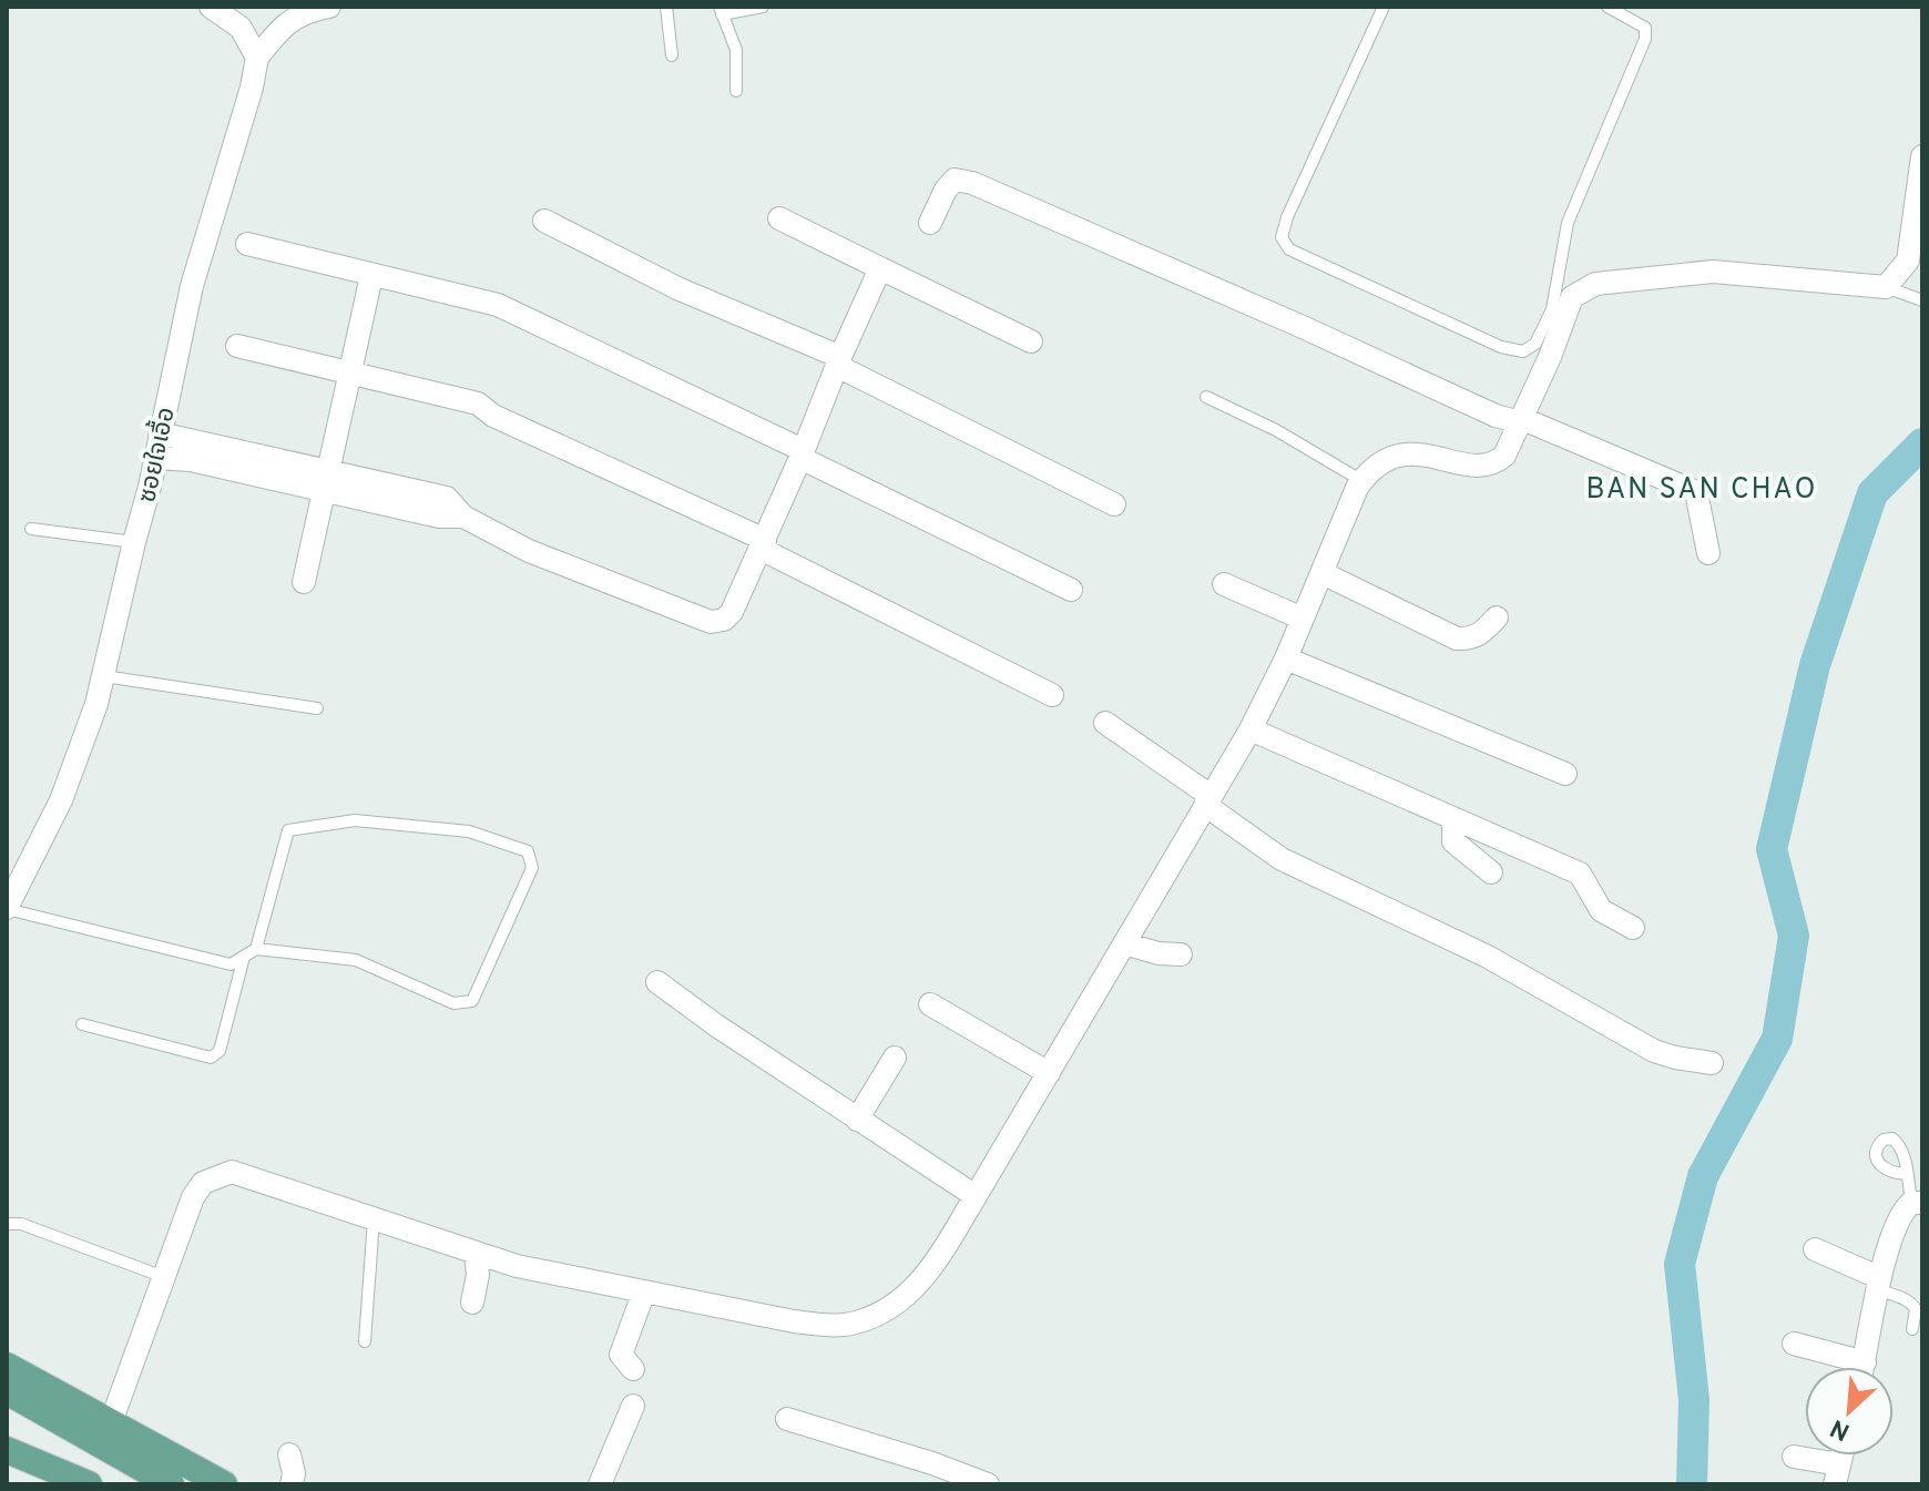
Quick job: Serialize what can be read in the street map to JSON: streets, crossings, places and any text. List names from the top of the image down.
{
  "streets": {
    "street": ["ซอยใจเอื้อ"]
  },
  "districts": ["BAN SAN CHAO"],
  "north": "bottom left"
}
